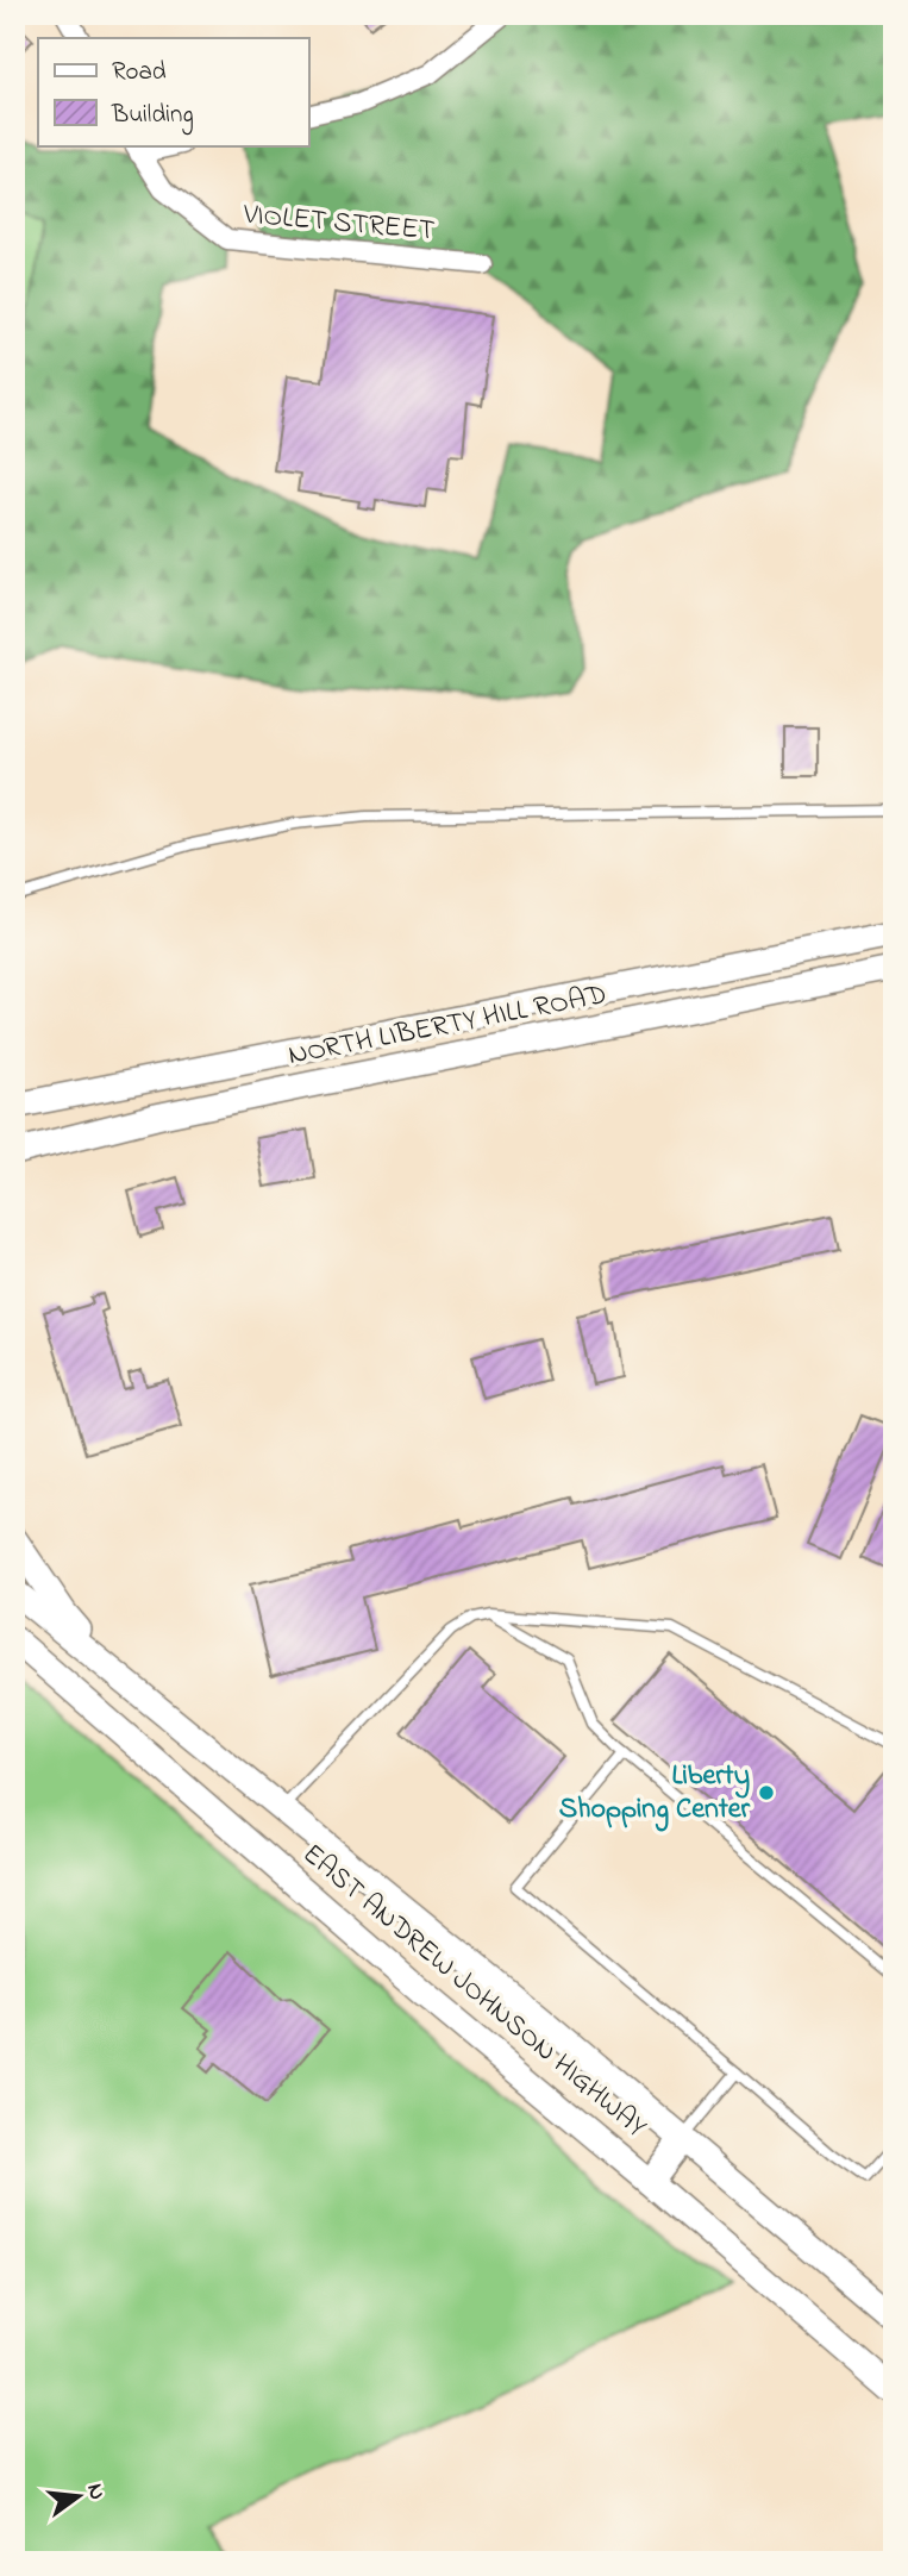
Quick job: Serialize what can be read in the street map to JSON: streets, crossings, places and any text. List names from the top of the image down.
{
  "streets": {
    "main road": ["NORTH LIBERTY HILL ROAD", "EAST ANDREW JOHNSON HIGHWAY"],
    "street": ["VIOLET STREET"]
  },
  "places": ["Liberty Shopping Center"],
  "legend": ["Road", "Building"],
  "north": "right"
}
